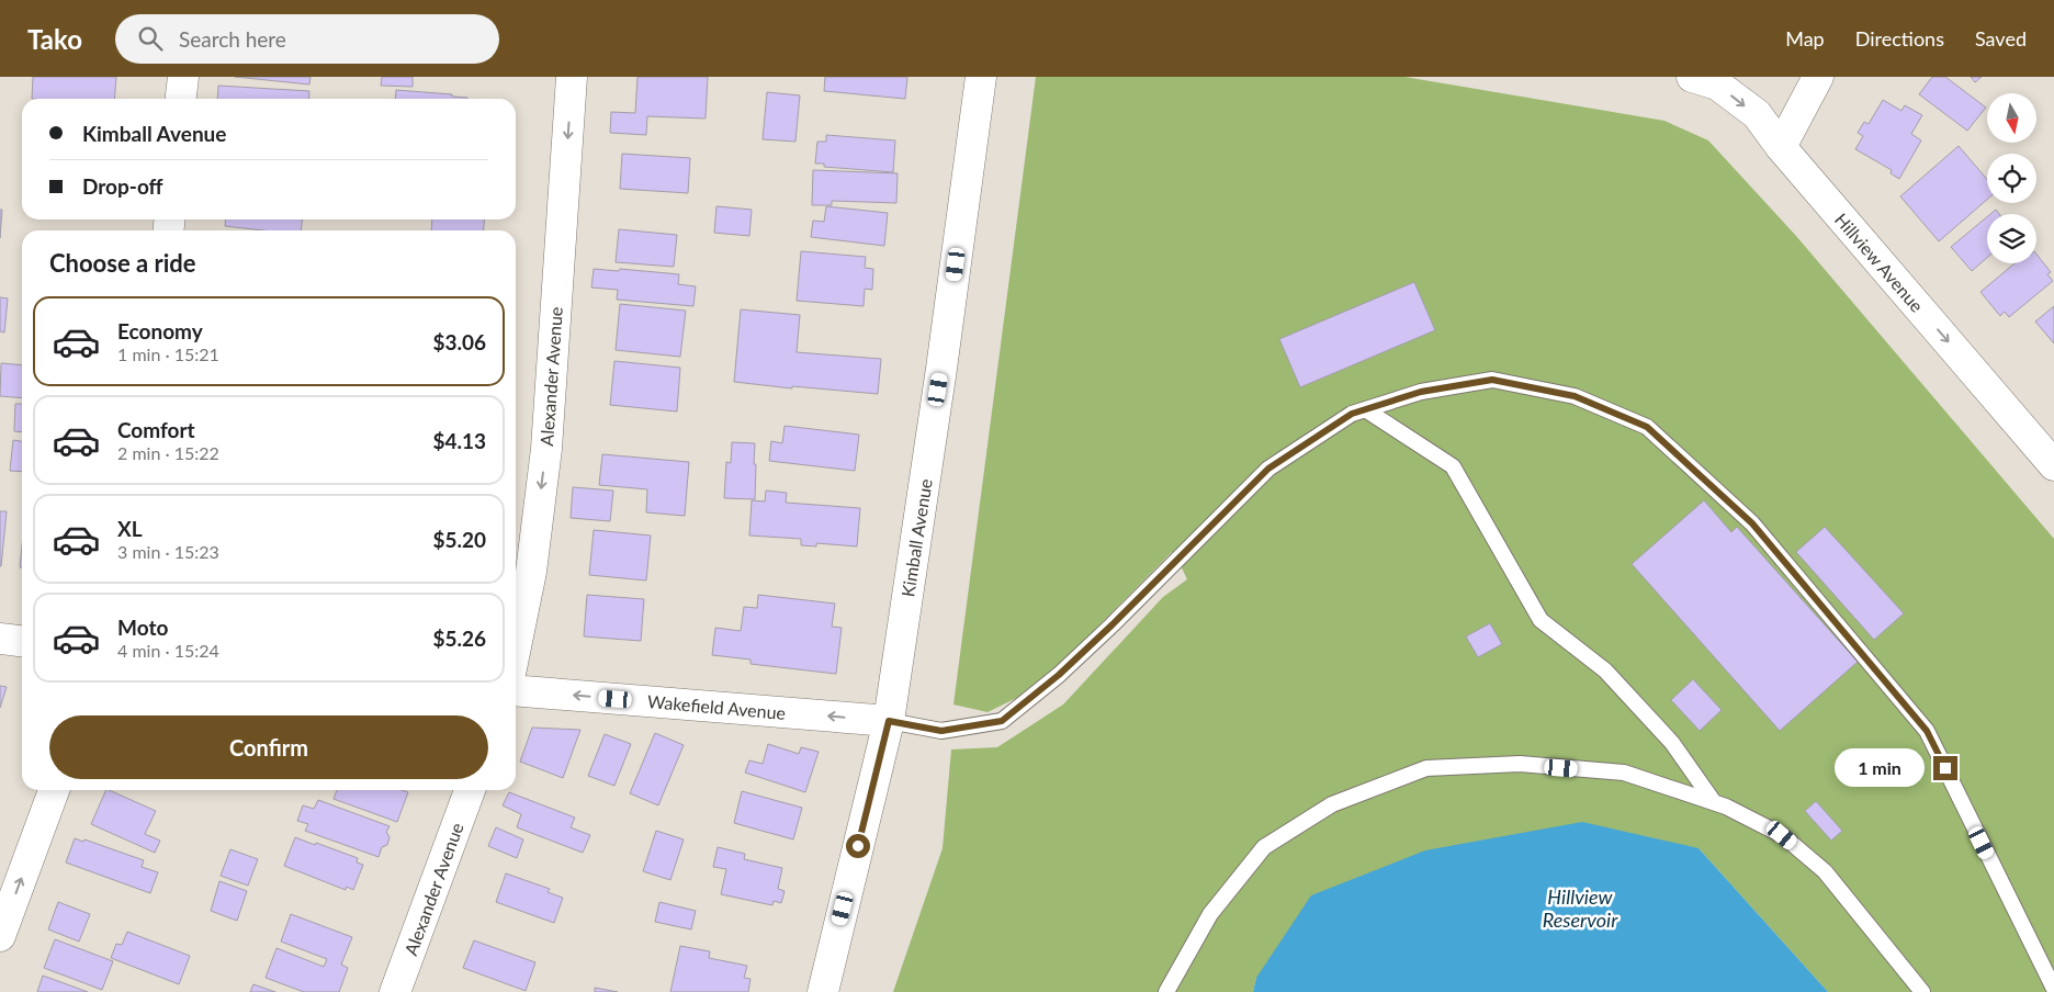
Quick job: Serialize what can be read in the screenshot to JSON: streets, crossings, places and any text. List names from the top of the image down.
{
  "streets": {
    "street": [
      "Hillview Avenue",
      "Alexander Avenue",
      "Kimball Avenue",
      "Wakefield Avenue"
    ]
  },
  "crossings": [
    ["Kimball Avenue", "Wakefield Avenue"]
  ],
  "one_way": ["Hillview Avenue", "Alexander Avenue", "Wakefield Avenue"],
  "water": ["Hillview Reservoir"],
  "north": "bottom",
  "page": {
    "header": "Tako",
    "search": "Search here",
    "nav": ["Map", "Directions", "Saved"],
    "banner": ["Kimball Avenue", "Drop-off"],
    "heading": "Choose a ride",
    "list": [
      {
        "name": "Economy",
        "note": "1 min · 15:21",
        "value": "$3.06"
      },
      {
        "name": "Comfort",
        "note": "2 min · 15:22",
        "value": "$4.13"
      },
      {
        "name": "XL",
        "note": "3 min · 15:23",
        "value": "$5.20"
      },
      {
        "name": "Moto",
        "note": "4 min · 15:24",
        "value": "$5.26"
      }
    ],
    "buttons": "Confirm",
    "bubble": "1 min"
  }
}
